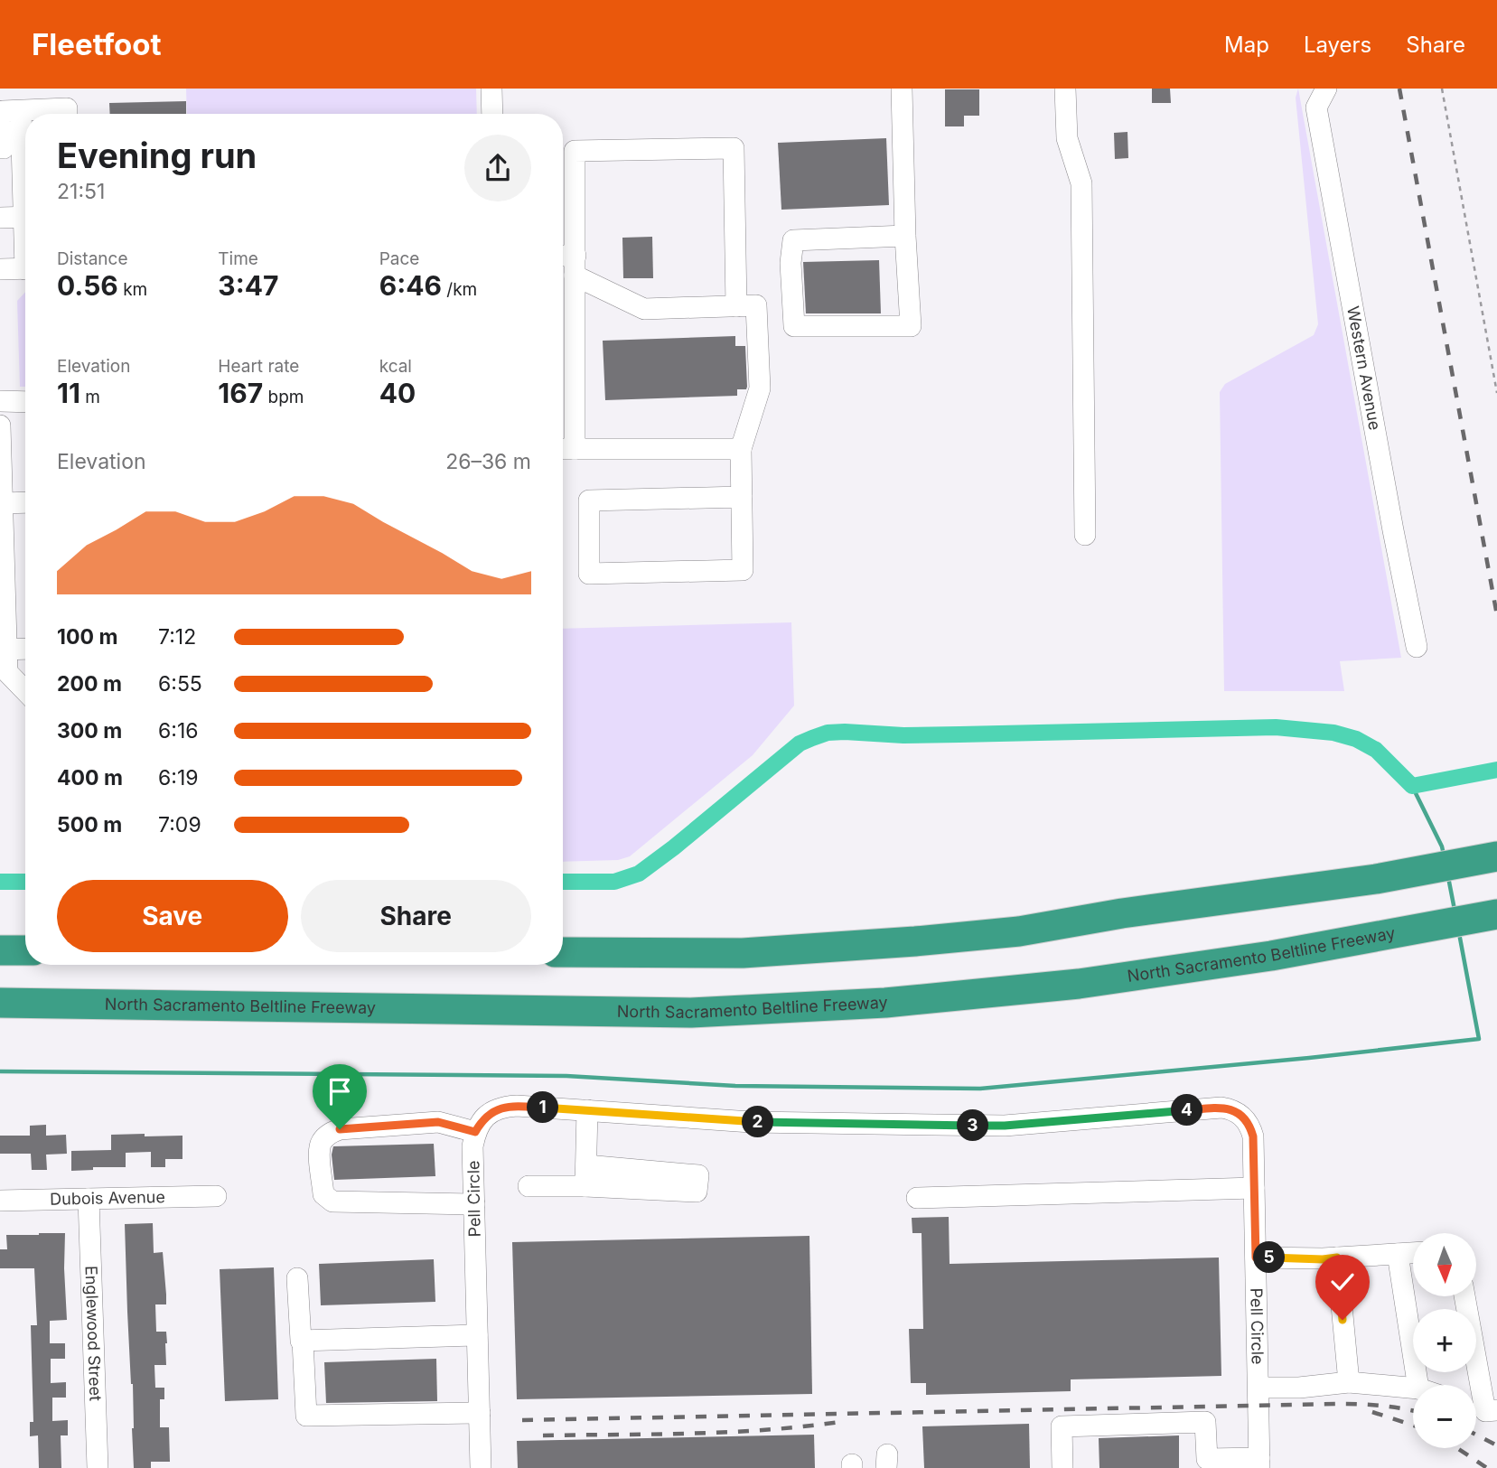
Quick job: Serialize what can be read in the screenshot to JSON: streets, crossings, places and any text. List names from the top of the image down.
{
  "streets": {
    "highway": ["North Sacramento Beltline Freeway"],
    "street": [
      "Western Avenue",
      "Dubois Avenue",
      "Pell Circle",
      "Englewood Street"
    ]
  },
  "crossings": [
    ["Dubois Avenue", "Englewood Street"]
  ],
  "north": "bottom",
  "page": {
    "header": "Fleetfoot",
    "nav": ["Map", "Layers", "Share"],
    "heading": ["Evening run", "21:51"],
    "stats": [
      ["Distance", "0.56 km"],
      ["Time", "3:47"],
      ["Pace", "6:46 /km"],
      ["Elevation", "11 m"],
      ["Heart rate", "167 bpm"],
      ["kcal", "40"]
    ],
    "chart": ["Elevation", "26–36 m"],
    "list": [
      {
        "name": "100 m",
        "note": "7:12"
      },
      {
        "name": "200 m",
        "note": "6:55"
      },
      {
        "name": "300 m",
        "note": "6:16"
      },
      {
        "name": "400 m",
        "note": "6:19"
      },
      {
        "name": "500 m",
        "note": "7:09"
      }
    ],
    "buttons": ["Save", "Share"],
    "pins": [
      "1",
      "4",
      "2",
      "3",
      "5"
    ],
    "map_buttons": ["+", "−"]
  }
}
